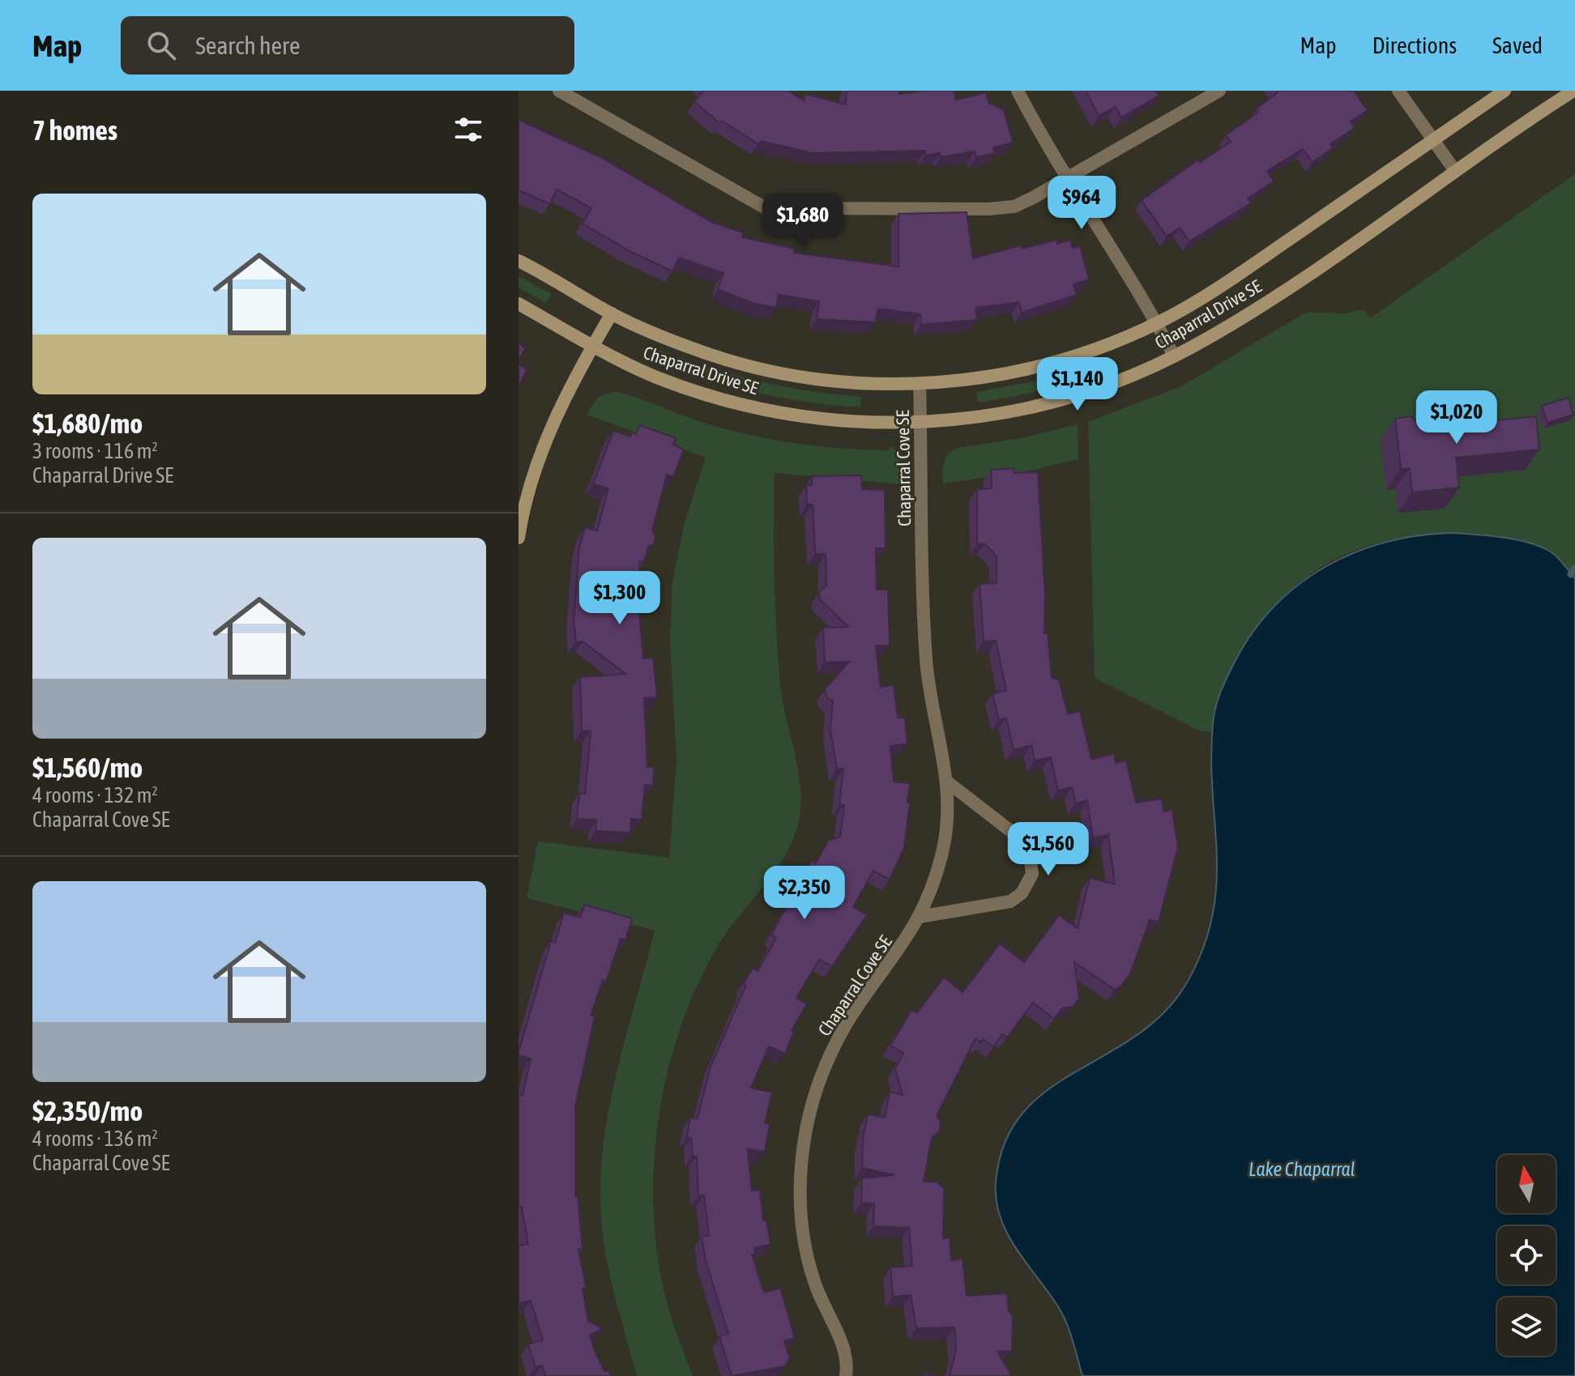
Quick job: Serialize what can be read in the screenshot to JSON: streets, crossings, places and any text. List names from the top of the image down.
{
  "streets": {
    "street": ["Chaparral Drive SE", "Chaparral Cove SE"]
  },
  "crossings": [
    ["Chaparral Drive SE", "Chaparral Cove SE"]
  ],
  "water": ["Lake Chaparral"],
  "north": "top",
  "page": {
    "header": "Map",
    "search": "Search here",
    "nav": ["Map", "Directions", "Saved"],
    "heading": "7 homes",
    "list": [
      {
        "name": "$1,680/mo",
        "note": "3 rooms · 116 m² · Chaparral Drive SE"
      },
      {
        "name": "$1,560/mo",
        "note": "4 rooms · 132 m² · Chaparral Cove SE"
      },
      {
        "name": "$2,350/mo",
        "note": "4 rooms · 136 m² · Chaparral Cove SE"
      }
    ],
    "price": [
      "$964",
      "$1,680",
      "$1,140",
      "$1,020",
      "$1,300",
      "$1,560",
      "$2,350"
    ]
  }
}
